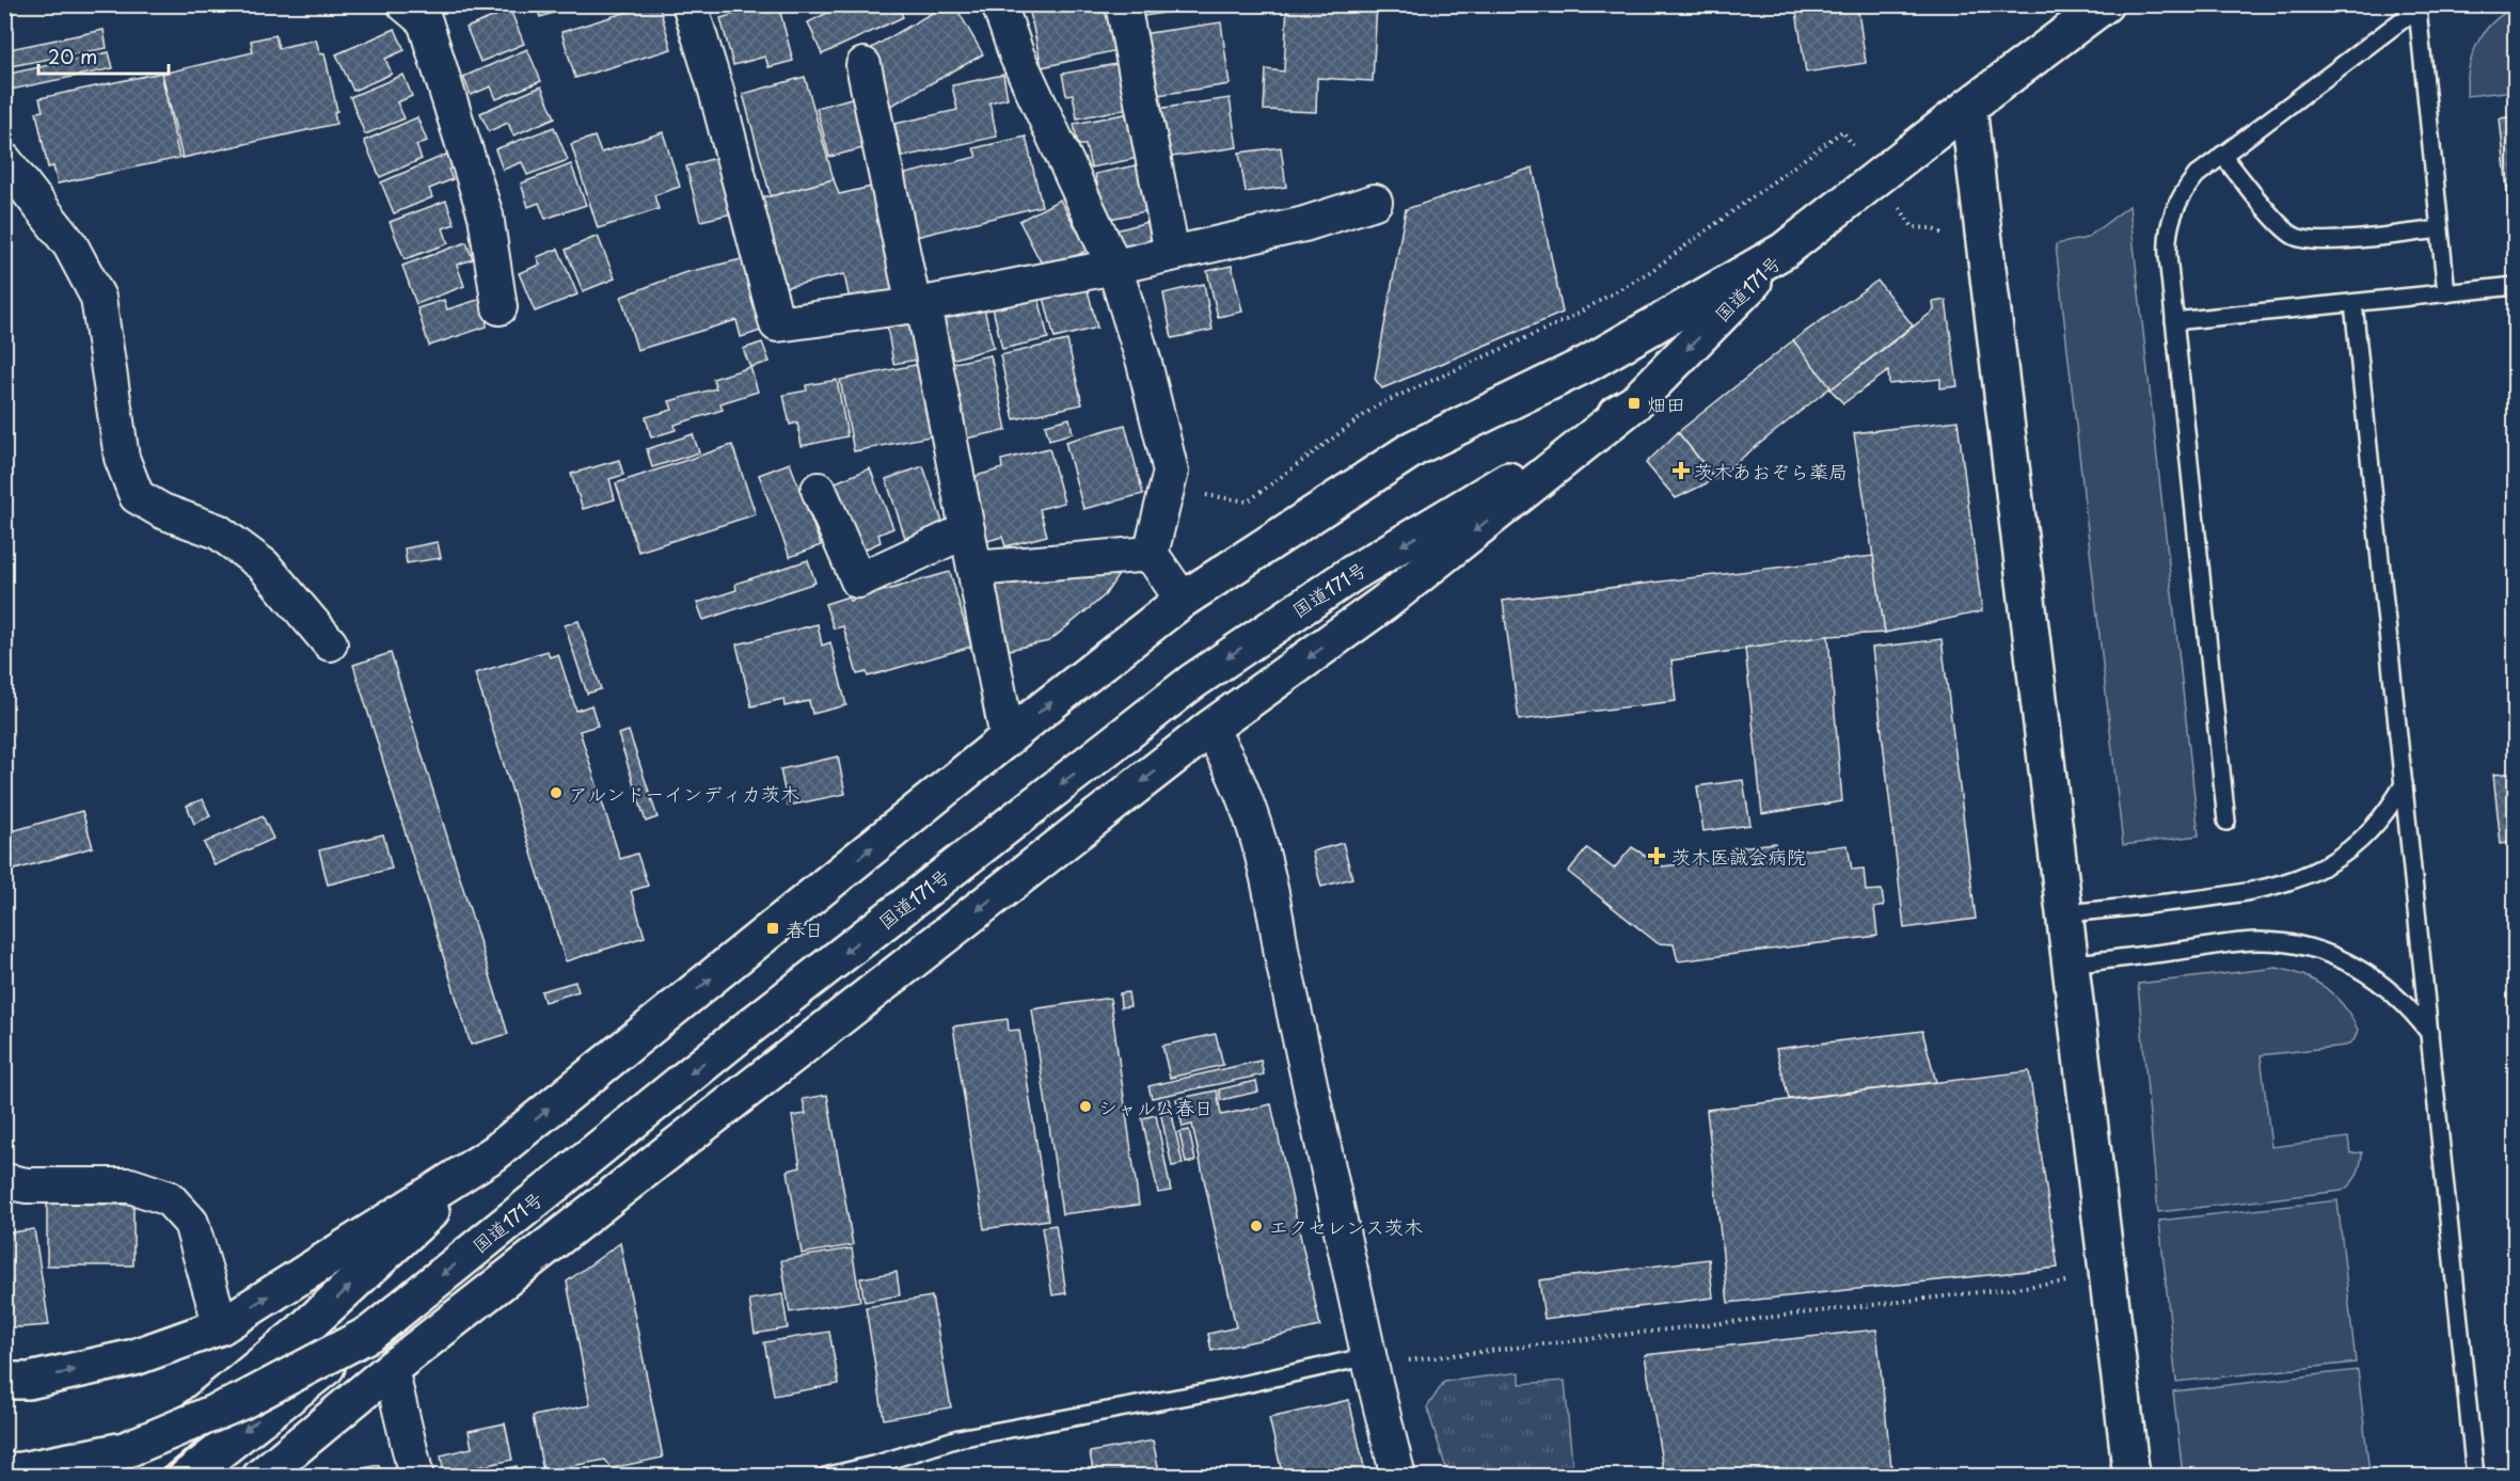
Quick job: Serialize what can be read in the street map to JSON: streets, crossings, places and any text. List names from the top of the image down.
{
  "streets": {
    "main road": ["国道171号"]
  },
  "places": {
    "transit": ["畑田", "春日"],
    "health": ["茨木あおぞら薬局", "茨木医誠会病院"],
    "other": ["アルンドーインディカ茨木", "シャルム春日", "エクセレンス茨木"]
  },
  "scale_bar": "20 m"
}
